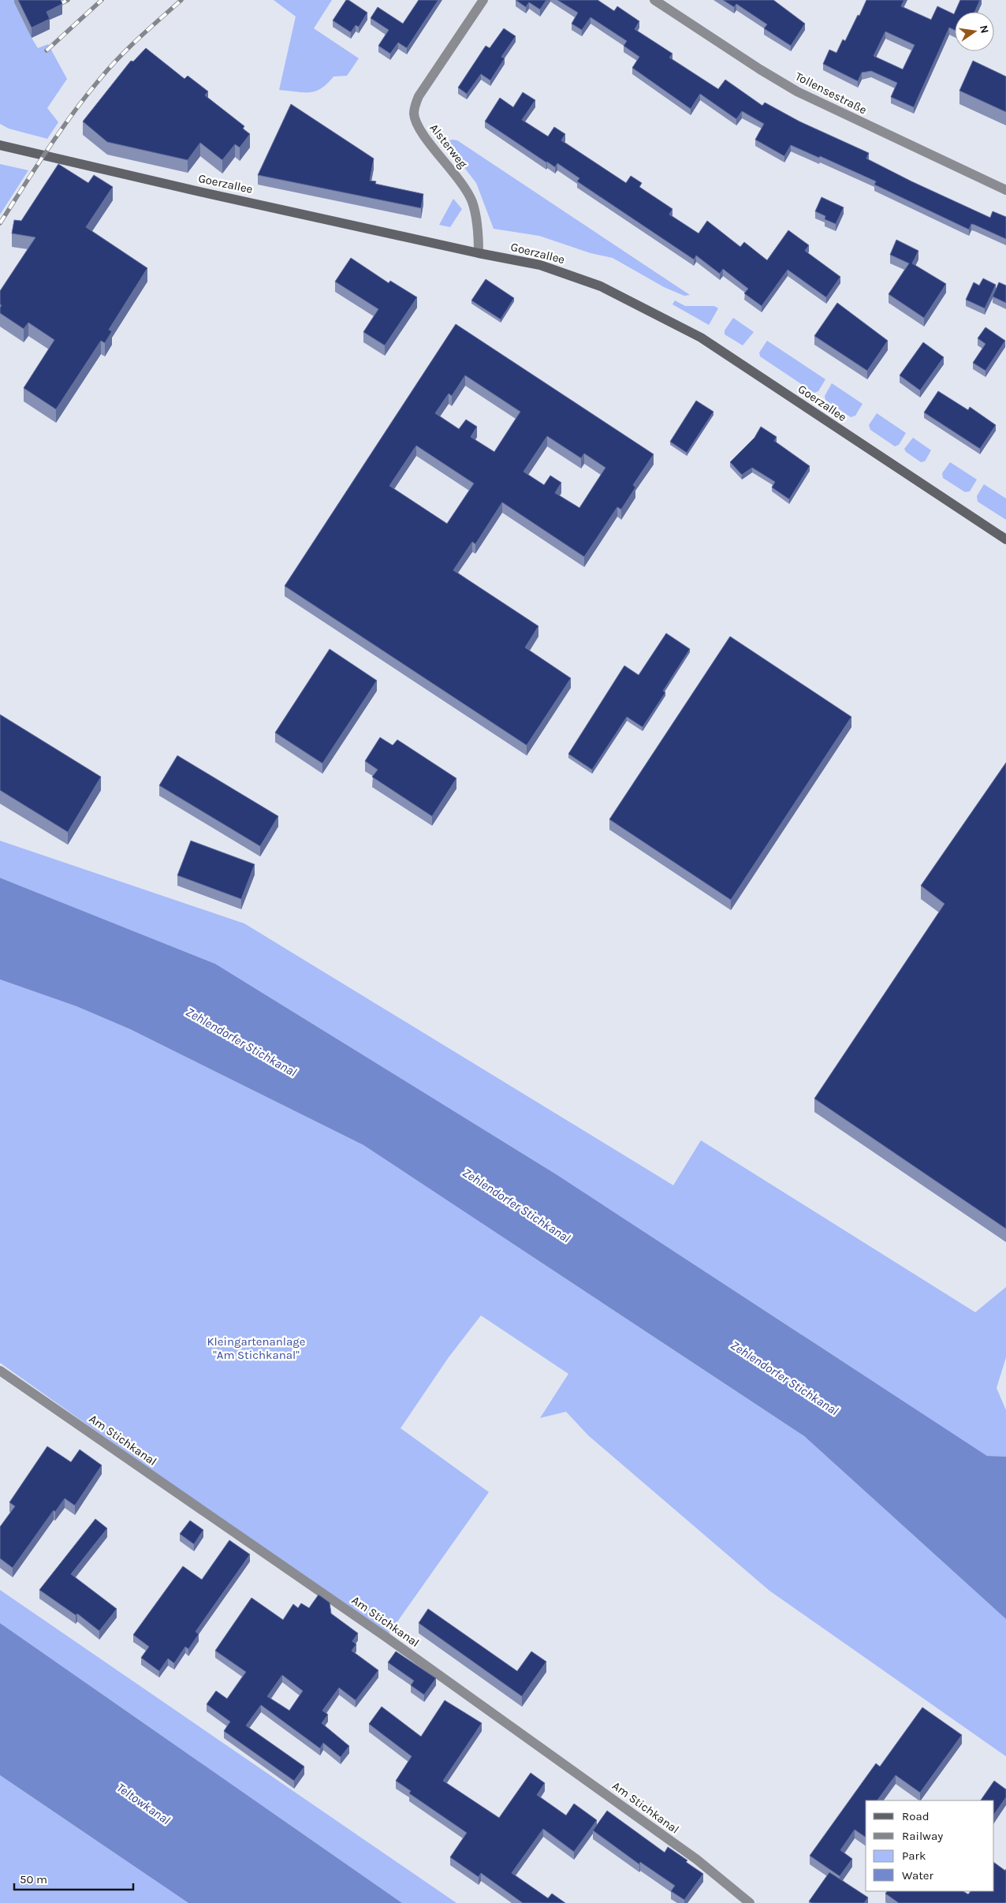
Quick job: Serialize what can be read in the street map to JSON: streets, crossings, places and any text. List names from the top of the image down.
{
  "streets": {
    "main road": ["Goerzallee"],
    "street": ["Tollensestraße", "Alsterweg", "Am Stichkanal"]
  },
  "crossings": [
    ["Alsterweg", "Goerzallee"]
  ],
  "water": ["Zehlendorfer Stichkanal", "Teltowkanal"],
  "parks": ["Kleingartenanlage \"Am Stichkanal\""],
  "legend": [
    "Road",
    "Railway",
    "Park",
    "Water"
  ],
  "scale_bar": "50 m",
  "north": "right"
}
